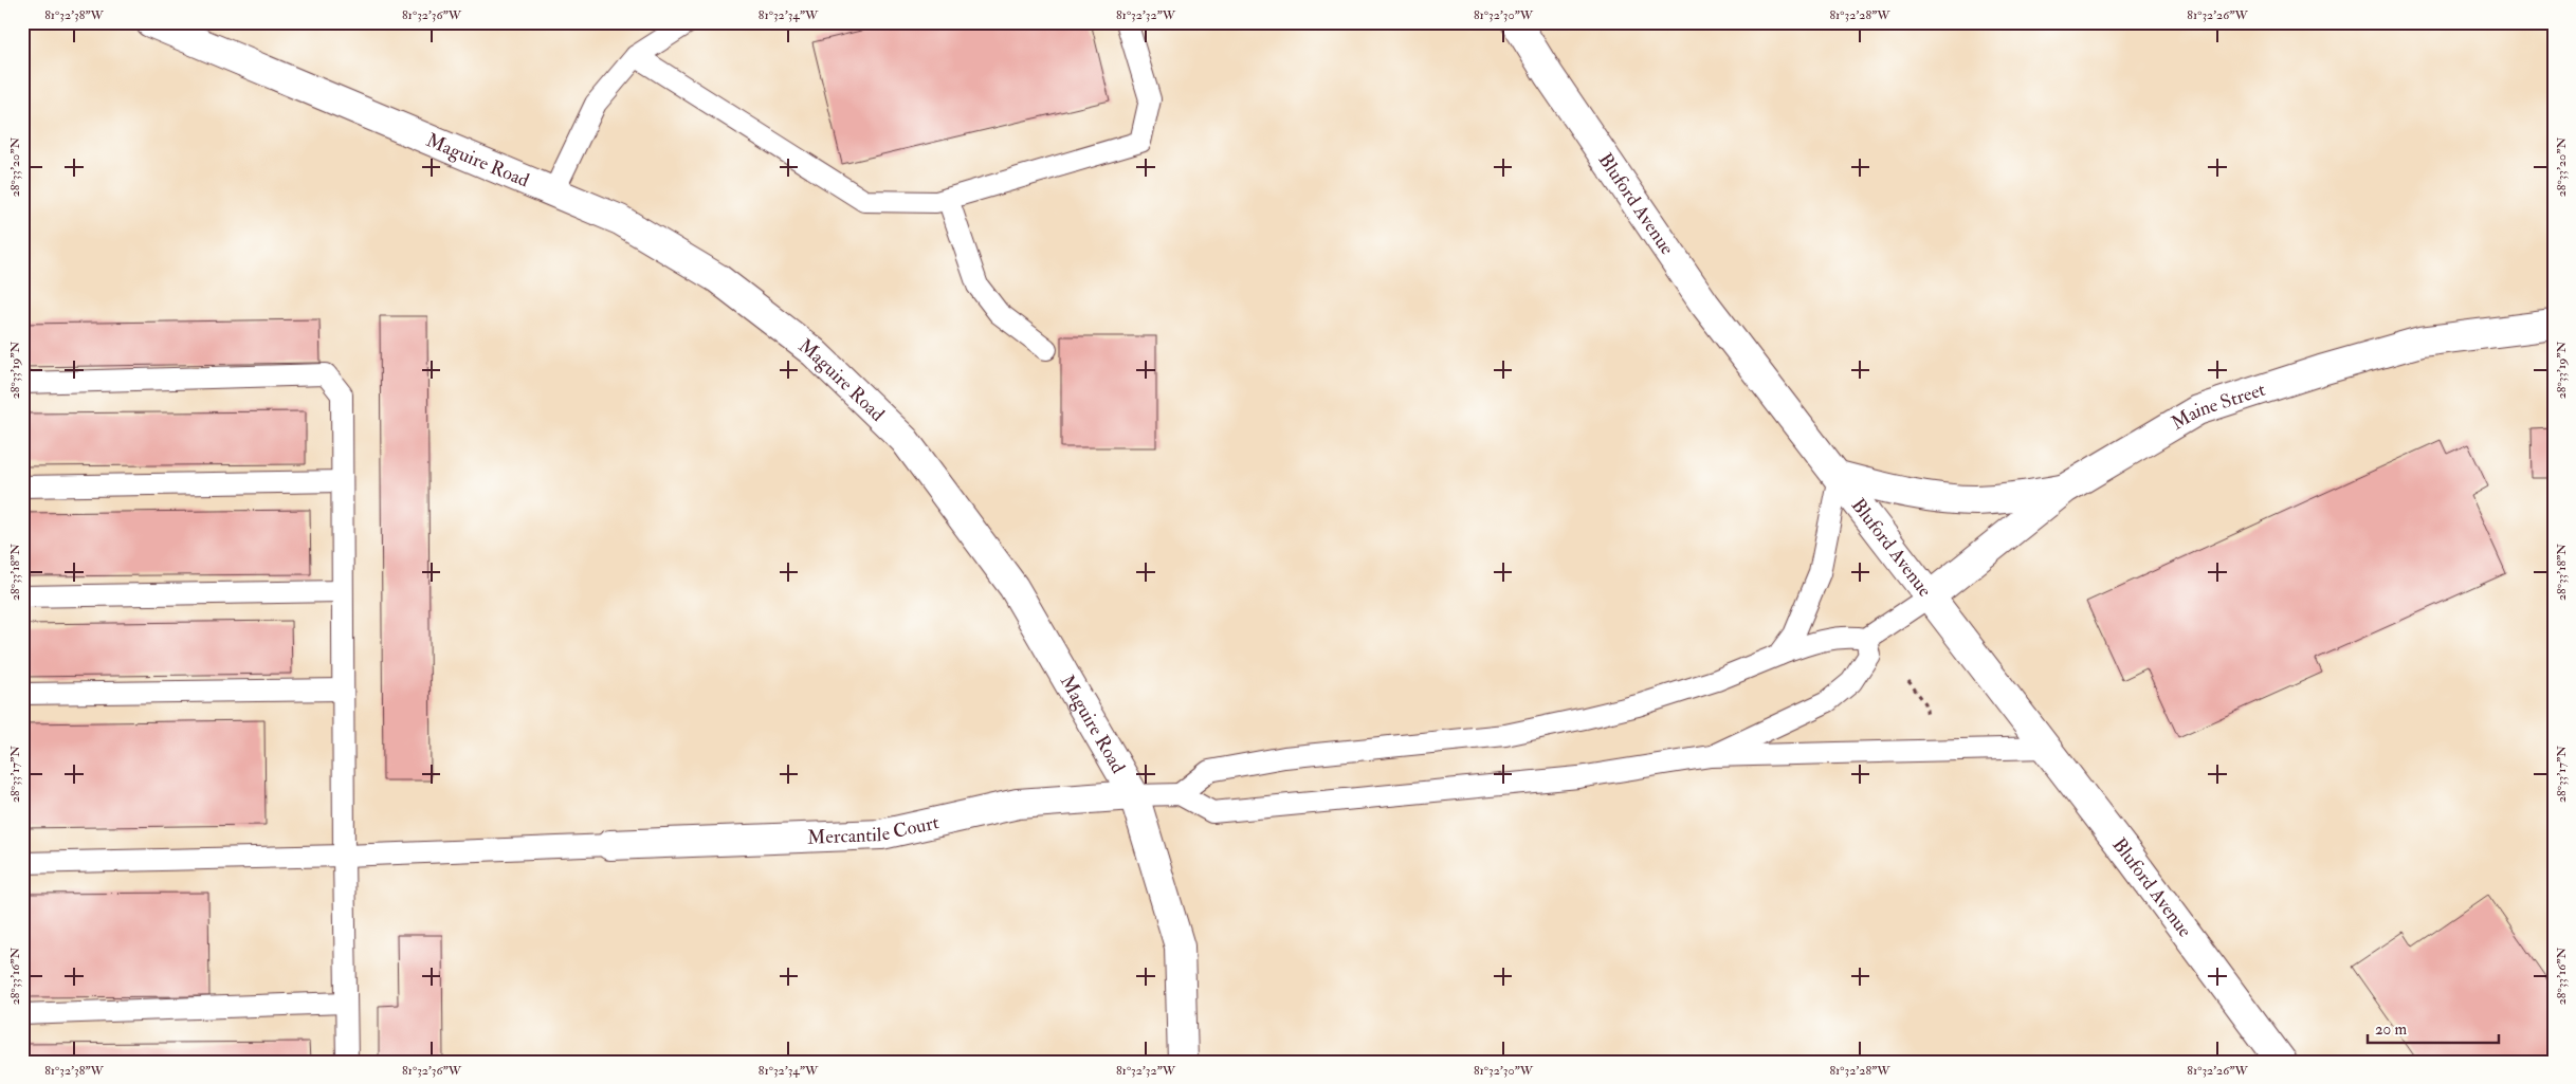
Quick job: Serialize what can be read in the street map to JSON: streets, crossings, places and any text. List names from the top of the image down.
{
  "streets": {
    "street": [
      "Maguire Road",
      "Bluford Avenue",
      "Maine Street",
      "Mercantile Court"
    ]
  },
  "crossings": [
    ["Maguire Road", "Mercantile Court"],
    ["Bluford Avenue", "Maine Street"]
  ],
  "scale_bar": "20 m",
  "coordinates": [
    "81°32'38\"W",
    "81°32'36\"W",
    "81°32'34\"W",
    "81°32'32\"W",
    "81°32'30\"W",
    "81°32'28\"W",
    "81°32'26\"W",
    "28°33'20\"N",
    "28°33'19\"N",
    "28°33'18\"N",
    "28°33'17\"N",
    "28°33'16\"N"
  ]
}
